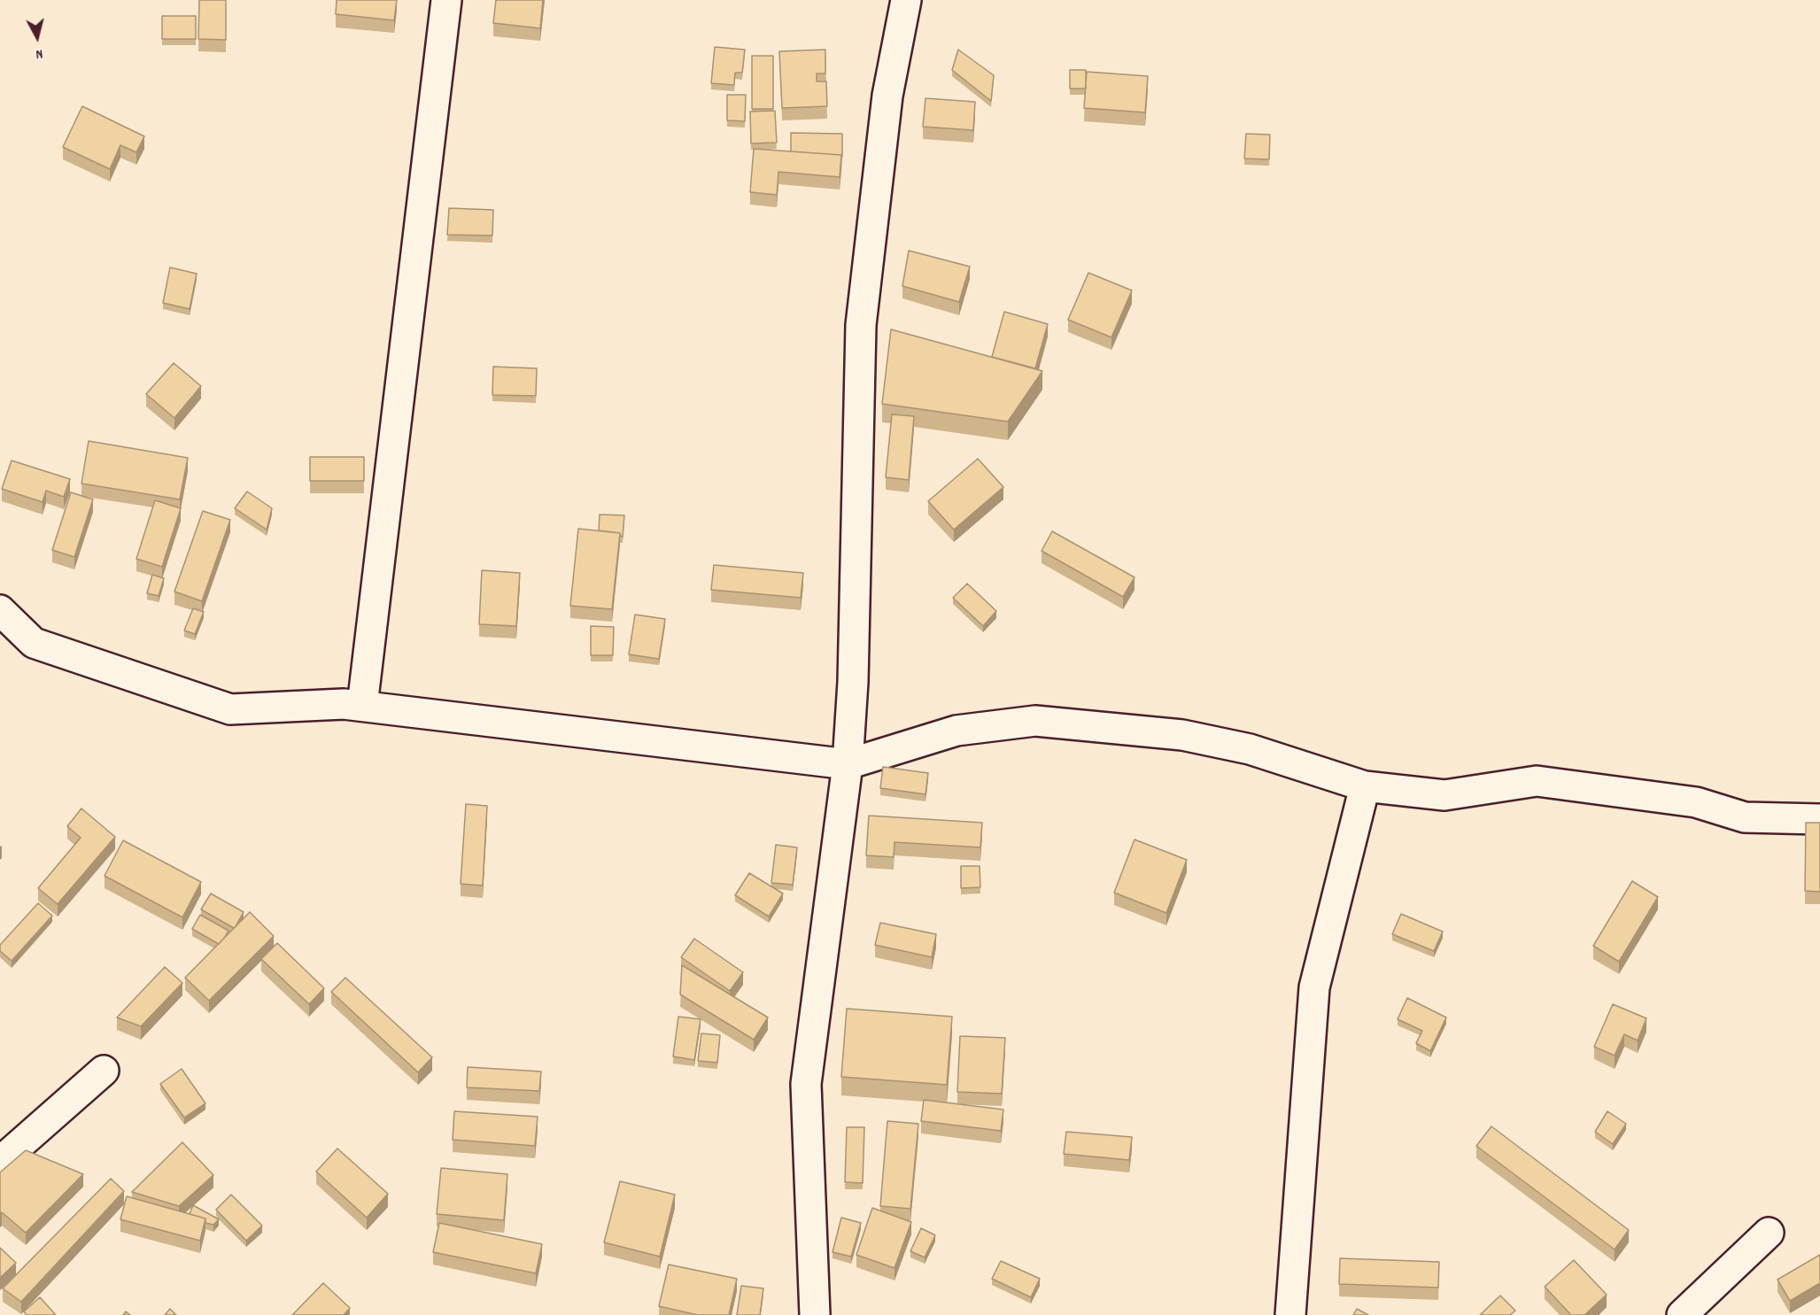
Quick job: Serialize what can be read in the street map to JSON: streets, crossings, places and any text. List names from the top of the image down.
{
  "north": "bottom"
}
